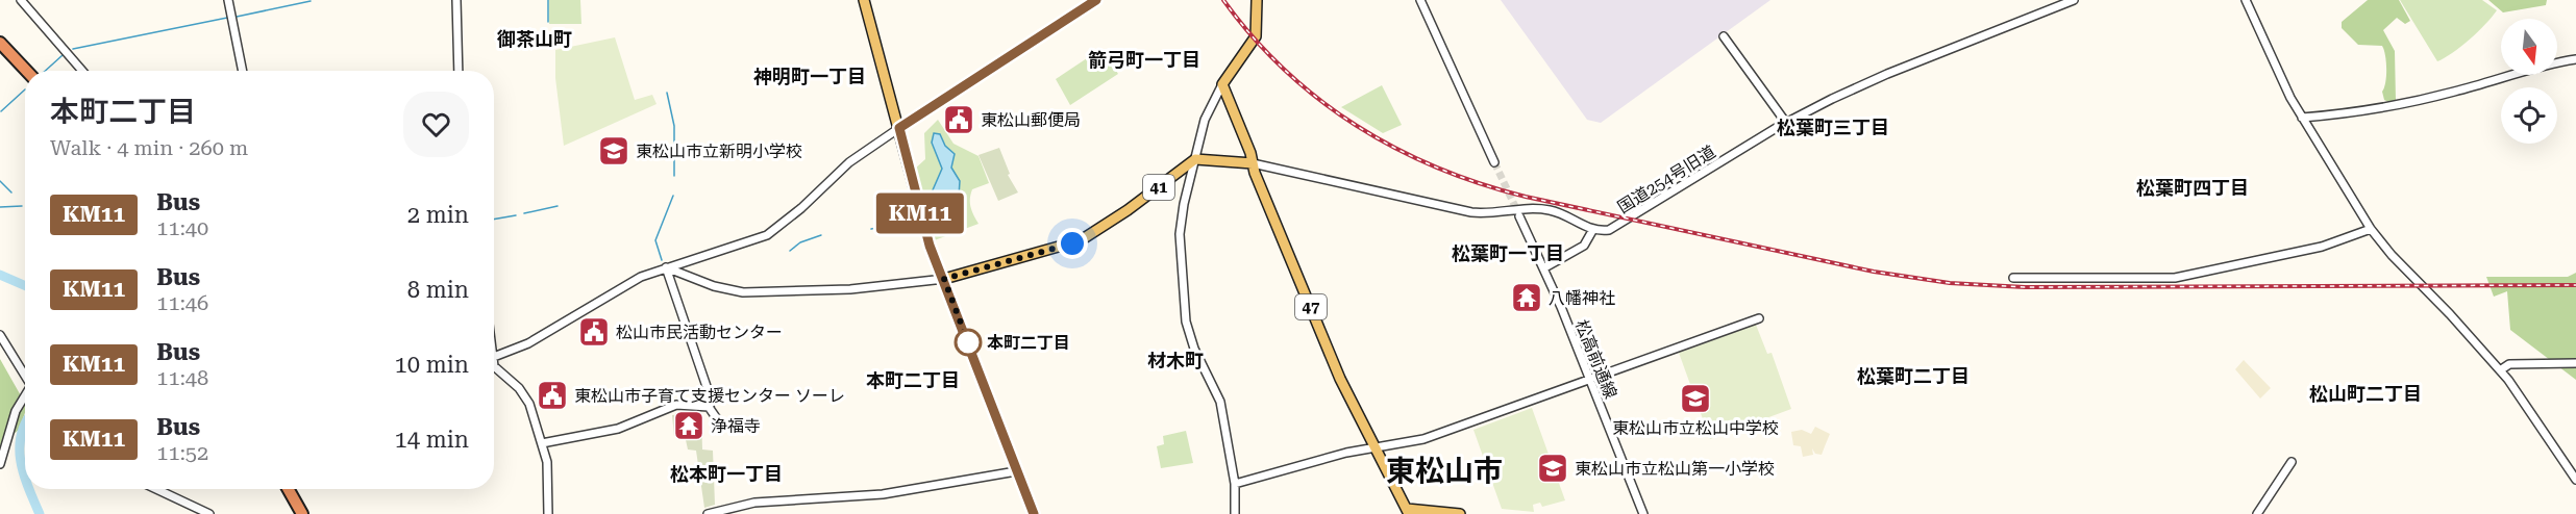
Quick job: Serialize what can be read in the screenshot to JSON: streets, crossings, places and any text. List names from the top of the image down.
{
  "streets": {
    "main road": ["41", "47"],
    "street": ["国道254号旧道", "松高前通線"]
  },
  "districts": [
    "御茶山町",
    "箭弓町一丁目",
    "神明町一丁目",
    "松葉町三丁目",
    "松葉町四丁目",
    "松葉町一丁目",
    "材木町",
    "松葉町二丁目",
    "本町二丁目",
    "松山町二丁目",
    "東松山市",
    "松本町一丁目"
  ],
  "places": {
    "public building": ["東松山郵便局", "松山市民活動センター", "東松山市子育て支援センター ソーレ"],
    "school or university": ["東松山市立新明小学校", "東松山市立松山中学校", "東松山市立松山第一小学校"],
    "temple": ["八幡神社", "浄福寺"],
    "other": ["本町二丁目"]
  },
  "lines": ["bus line KM11"],
  "north": "bottom",
  "page": {
    "on_map": "KM11",
    "heading": ["本町二丁目", "Walk · 4 min · 260 m"],
    "list": [
      {
        "mark": "KM11",
        "name": "Bus",
        "note": "11:40",
        "value": "2 min"
      },
      {
        "mark": "KM11",
        "name": "Bus",
        "note": "11:46",
        "value": "8 min"
      },
      {
        "mark": "KM11",
        "name": "Bus",
        "note": "11:48",
        "value": "10 min"
      },
      {
        "mark": "KM11",
        "name": "Bus",
        "note": "11:52",
        "value": "14 min"
      }
    ]
  }
}
